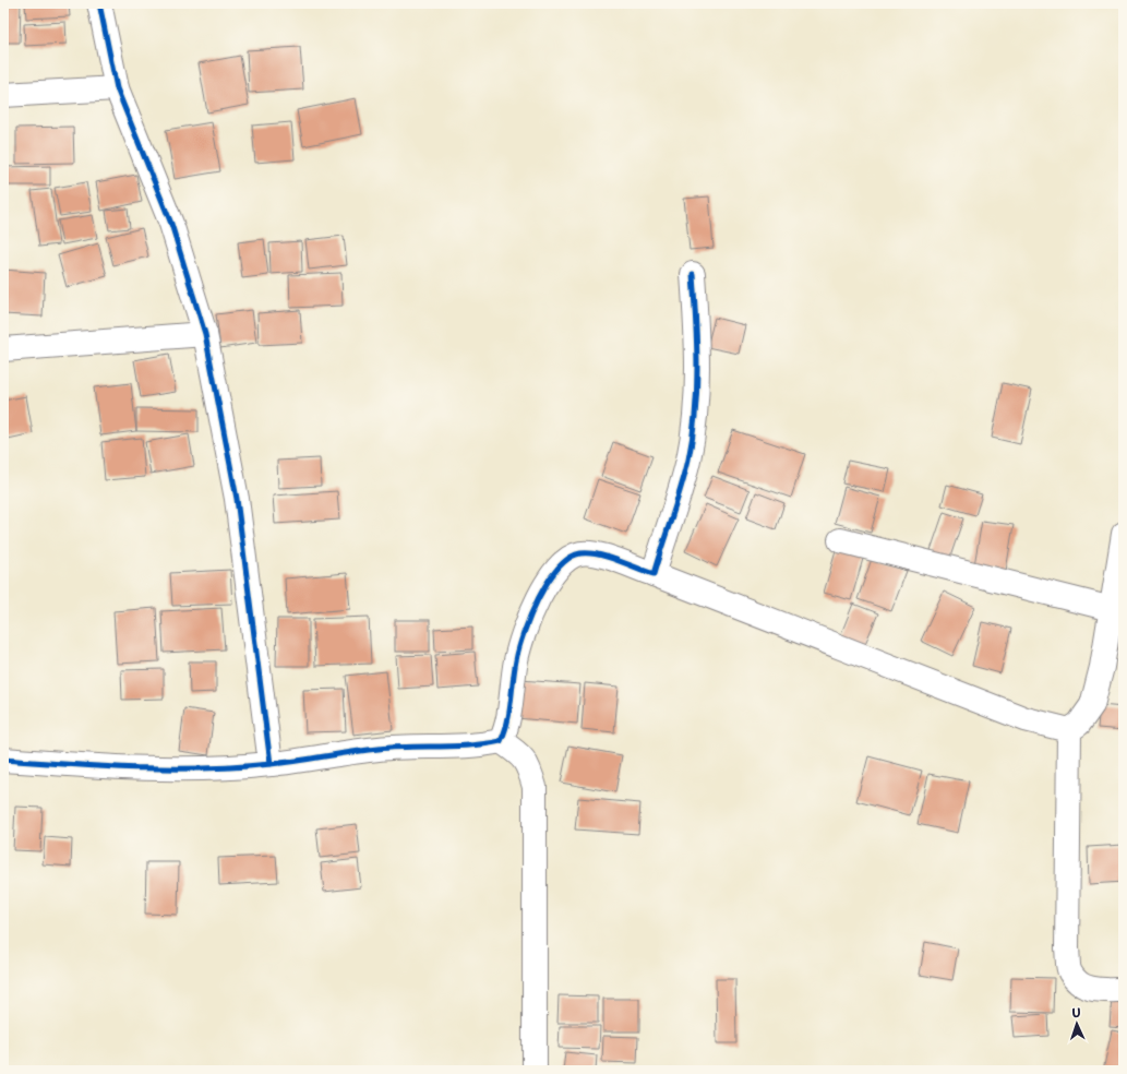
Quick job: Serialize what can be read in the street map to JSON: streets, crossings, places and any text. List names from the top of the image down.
{
  "north": "top"
}
